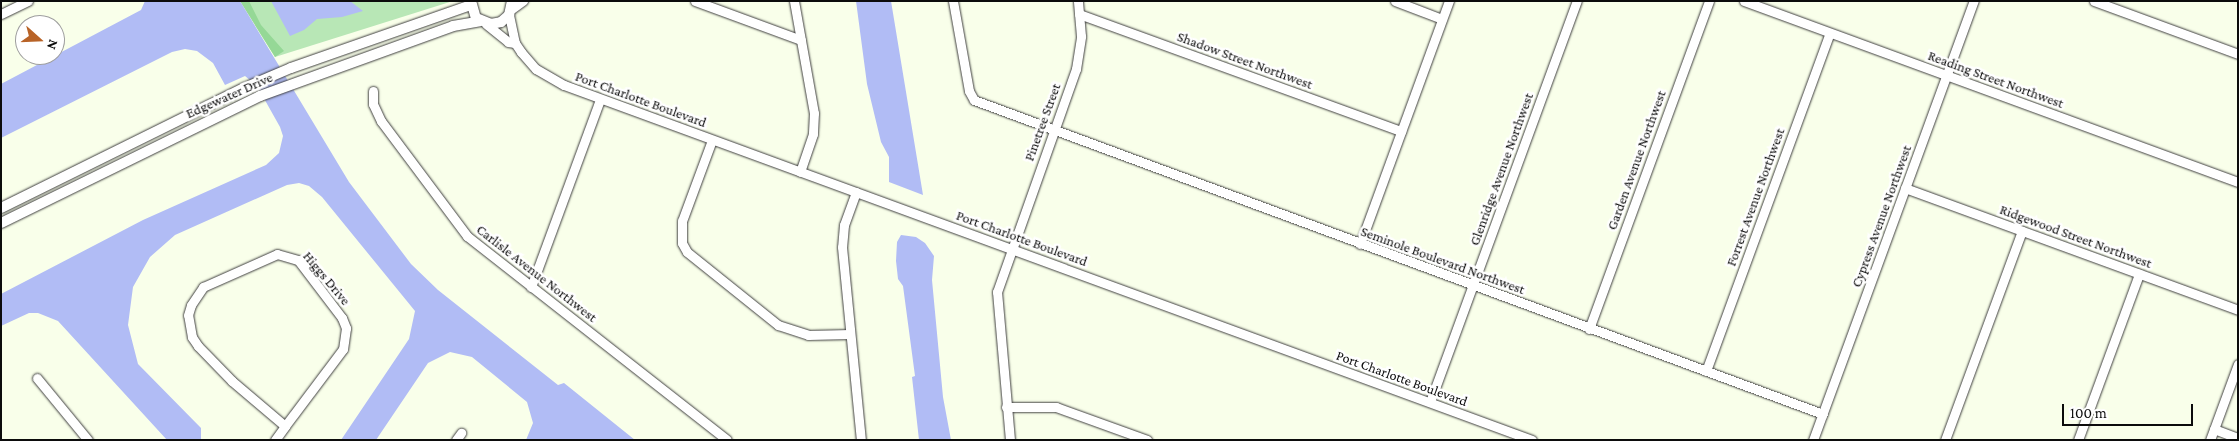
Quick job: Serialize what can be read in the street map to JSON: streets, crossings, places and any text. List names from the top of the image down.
{
  "streets": {
    "street": [
      "Shadow Street Northwest",
      "Reading Street Northwest",
      "Edgewater Drive",
      "Port Charlotte Boulevard",
      "Pinetree Street",
      "Garden Avenue Northwest",
      "Glenridge Avenue Northwest",
      "Forrest Avenue Northwest",
      "Cypress Avenue Northwest",
      "Ridgewood Street Northwest",
      "Seminole Boulevard Northwest",
      "Carlisle Avenue Northwest",
      "Higgs Drive"
    ]
  },
  "crossings": [
    ["Shadow Street Northwest", "Pinetree Street"],
    ["Reading Street Northwest", "Forrest Avenue Northwest"],
    ["Reading Street Northwest", "Cypress Avenue Northwest"],
    ["Edgewater Drive", "Port Charlotte Boulevard"],
    ["Port Charlotte Boulevard", "Pinetree Street"],
    ["Port Charlotte Boulevard", "Glenridge Avenue Northwest"],
    ["Pinetree Street", "Seminole Boulevard Northwest"],
    ["Garden Avenue Northwest", "Seminole Boulevard Northwest"],
    ["Glenridge Avenue Northwest", "Seminole Boulevard Northwest"],
    ["Forrest Avenue Northwest", "Seminole Boulevard Northwest"],
    ["Cypress Avenue Northwest", "Ridgewood Street Northwest"],
    ["Cypress Avenue Northwest", "Seminole Boulevard Northwest"]
  ],
  "scale_bar": "100 m",
  "north": "right"
}
